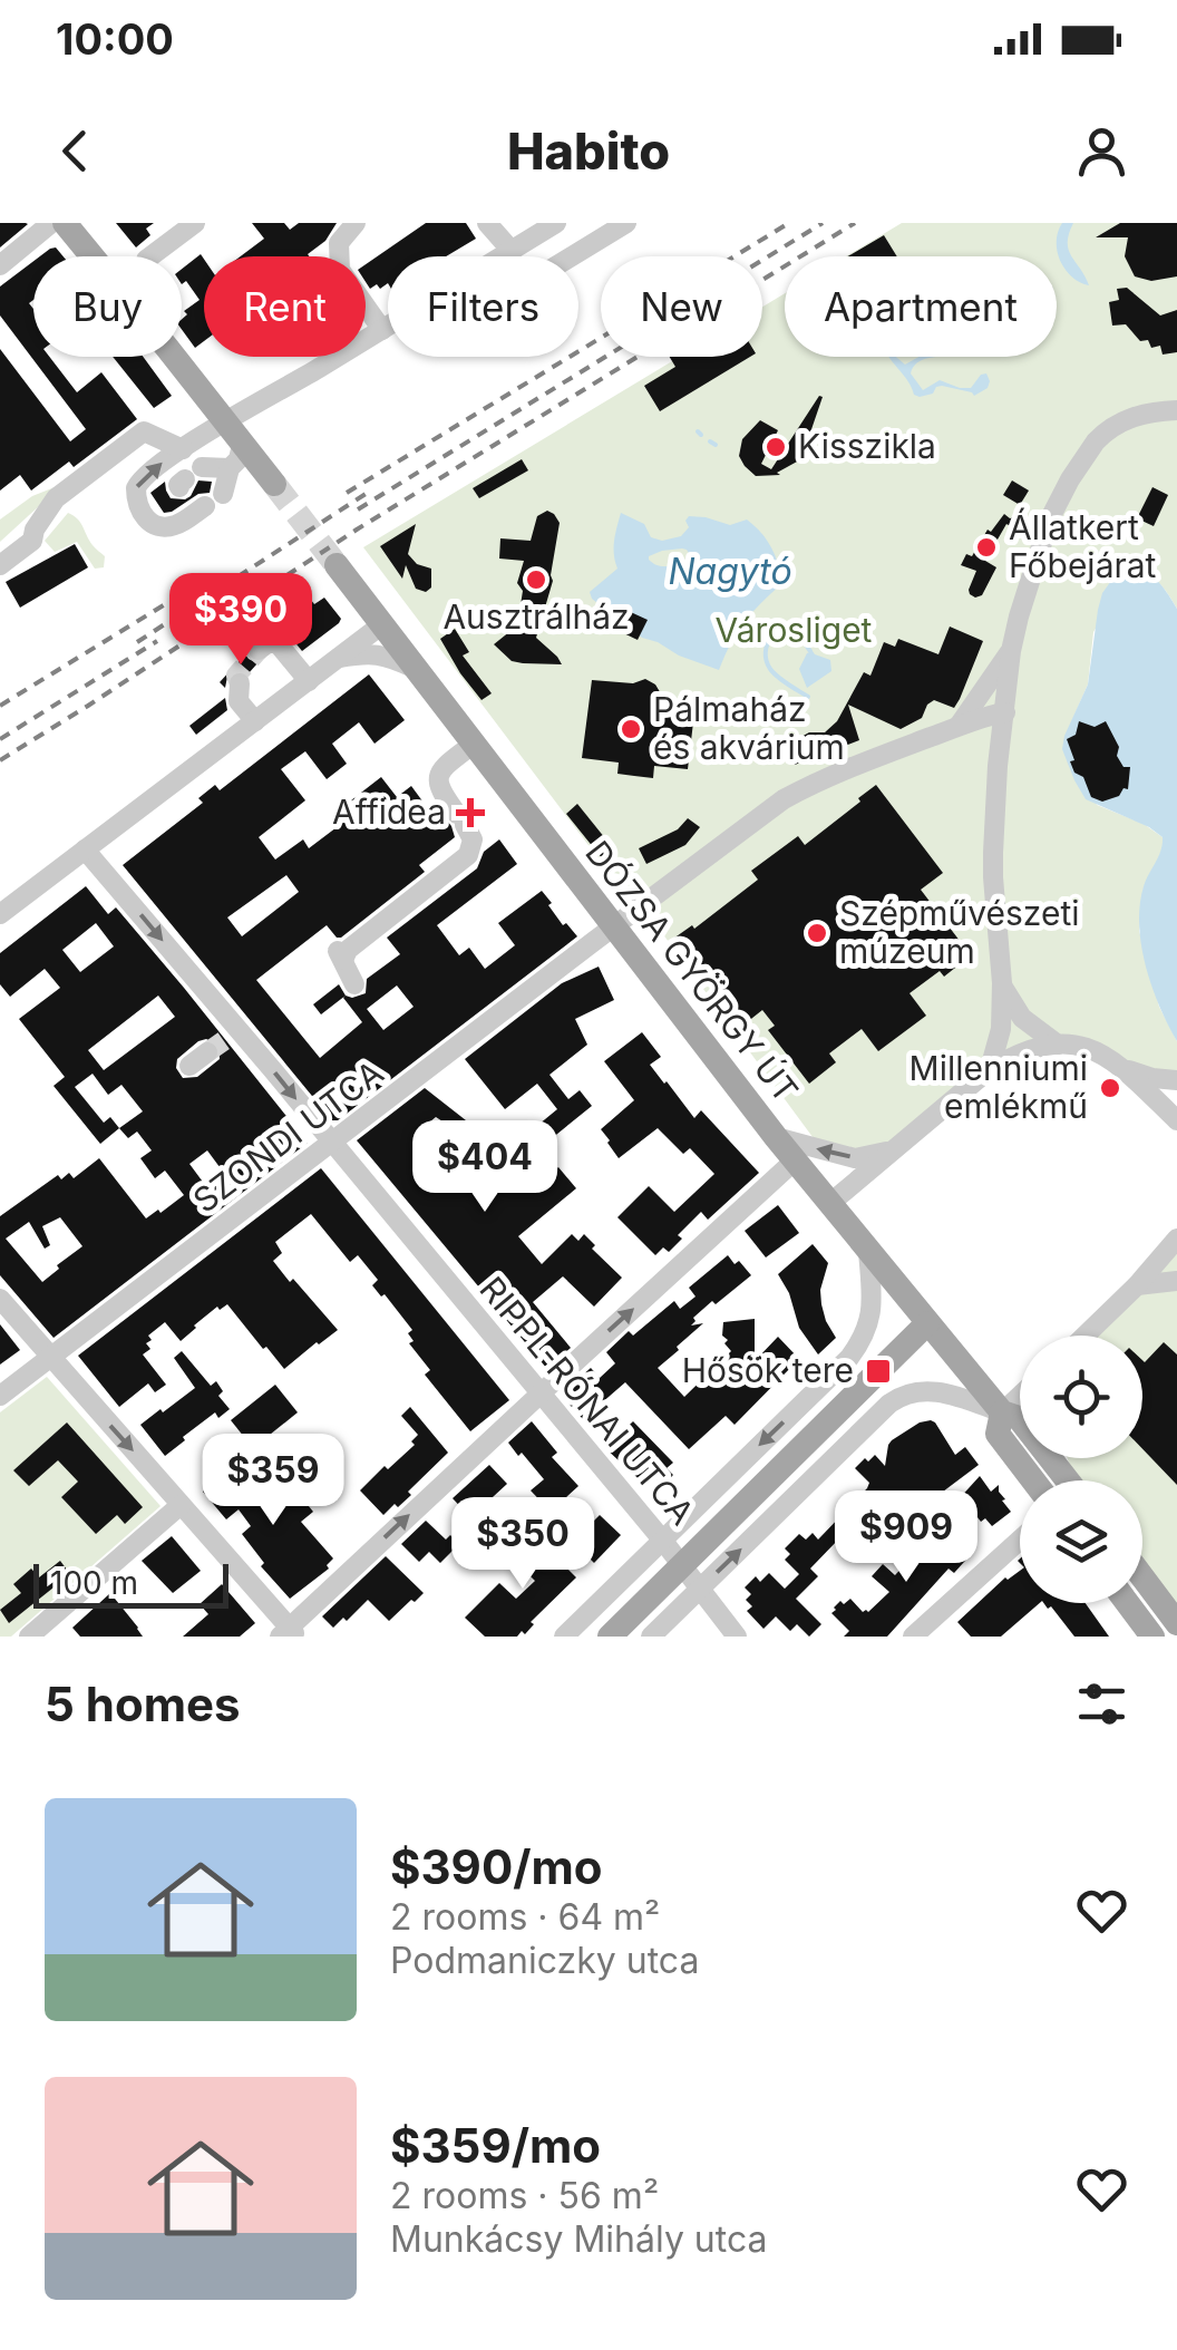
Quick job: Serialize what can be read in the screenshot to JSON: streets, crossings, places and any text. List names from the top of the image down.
{
  "streets": {
    "main road": ["DÓZSA GYÖRGY ÚT"],
    "street": ["SZONDI UTCA", "RIPPL-RÓNAI UTCA"]
  },
  "crossings": [
    ["DÓZSA GYÖRGY ÚT", "SZONDI UTCA"],
    ["SZONDI UTCA", "RIPPL-RÓNAI UTCA"]
  ],
  "one_way": ["RIPPL-RÓNAI UTCA"],
  "water": ["Nagytó"],
  "parks": ["Városliget"],
  "places": {
    "other": [
      "Kisszikla",
      "Állatkert Főbejárat",
      "Ausztrálház",
      "Pálmaház és akvárium",
      "Szépművészeti múzeum",
      "Millenniumi emlékmű"
    ],
    "health": ["Affidea"],
    "transit": ["Hősök tere"]
  },
  "scale_bar": "100 m",
  "page": {
    "status": "10:00",
    "header": "Habito",
    "chip": [
      "Buy",
      "Rent",
      "Filters",
      "New",
      "Apartment"
    ],
    "price": [
      "$390",
      "$404",
      "$359",
      "$909",
      "$350"
    ],
    "scale": "100 m",
    "heading": "5 homes",
    "list": [
      {
        "name": "$390/mo",
        "note": "2 rooms · 64 m² · Podmaniczky utca"
      },
      {
        "name": "$359/mo",
        "note": "2 rooms · 56 m² · Munkácsy Mihály utca"
      }
    ]
  }
}
